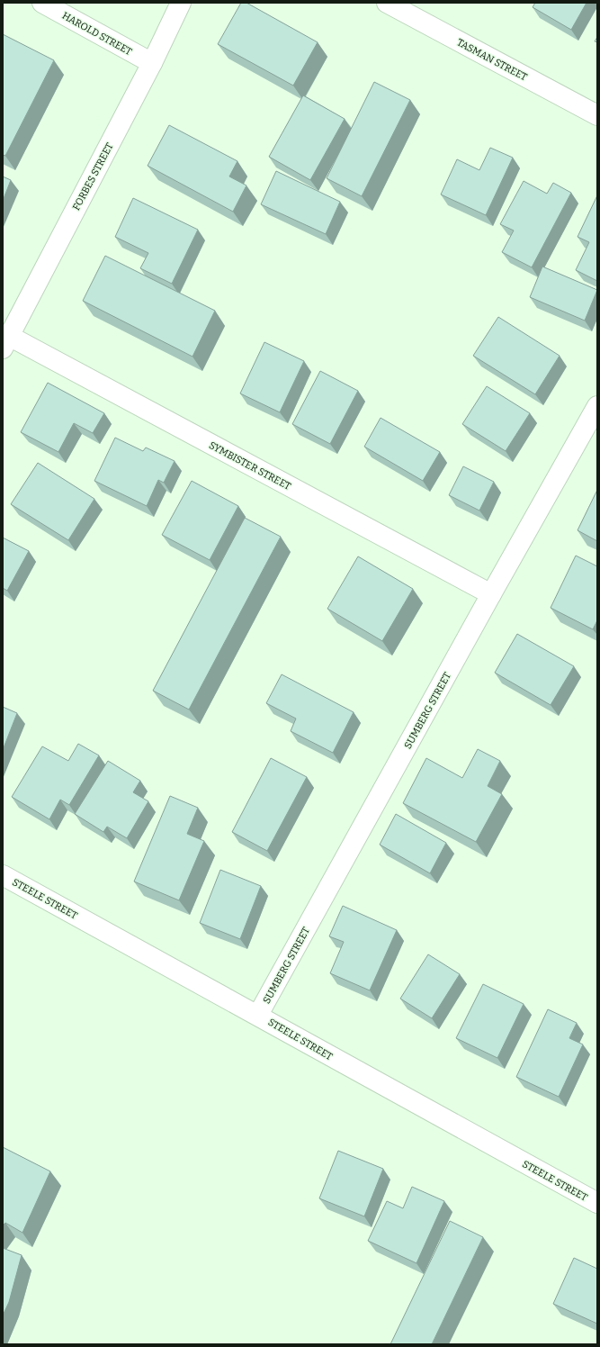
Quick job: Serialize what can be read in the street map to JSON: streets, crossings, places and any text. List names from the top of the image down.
{
  "streets": {
    "street": [
      "HAROLD STREET",
      "TASMAN STREET",
      "FORBES STREET",
      "SYMBISTER STREET",
      "SUMBERG STREET",
      "STEELE STREET"
    ]
  },
  "crossings": [
    ["HAROLD STREET", "FORBES STREET"],
    ["FORBES STREET", "SYMBISTER STREET"],
    ["SYMBISTER STREET", "SUMBERG STREET"],
    ["SUMBERG STREET", "STEELE STREET"]
  ]
}
